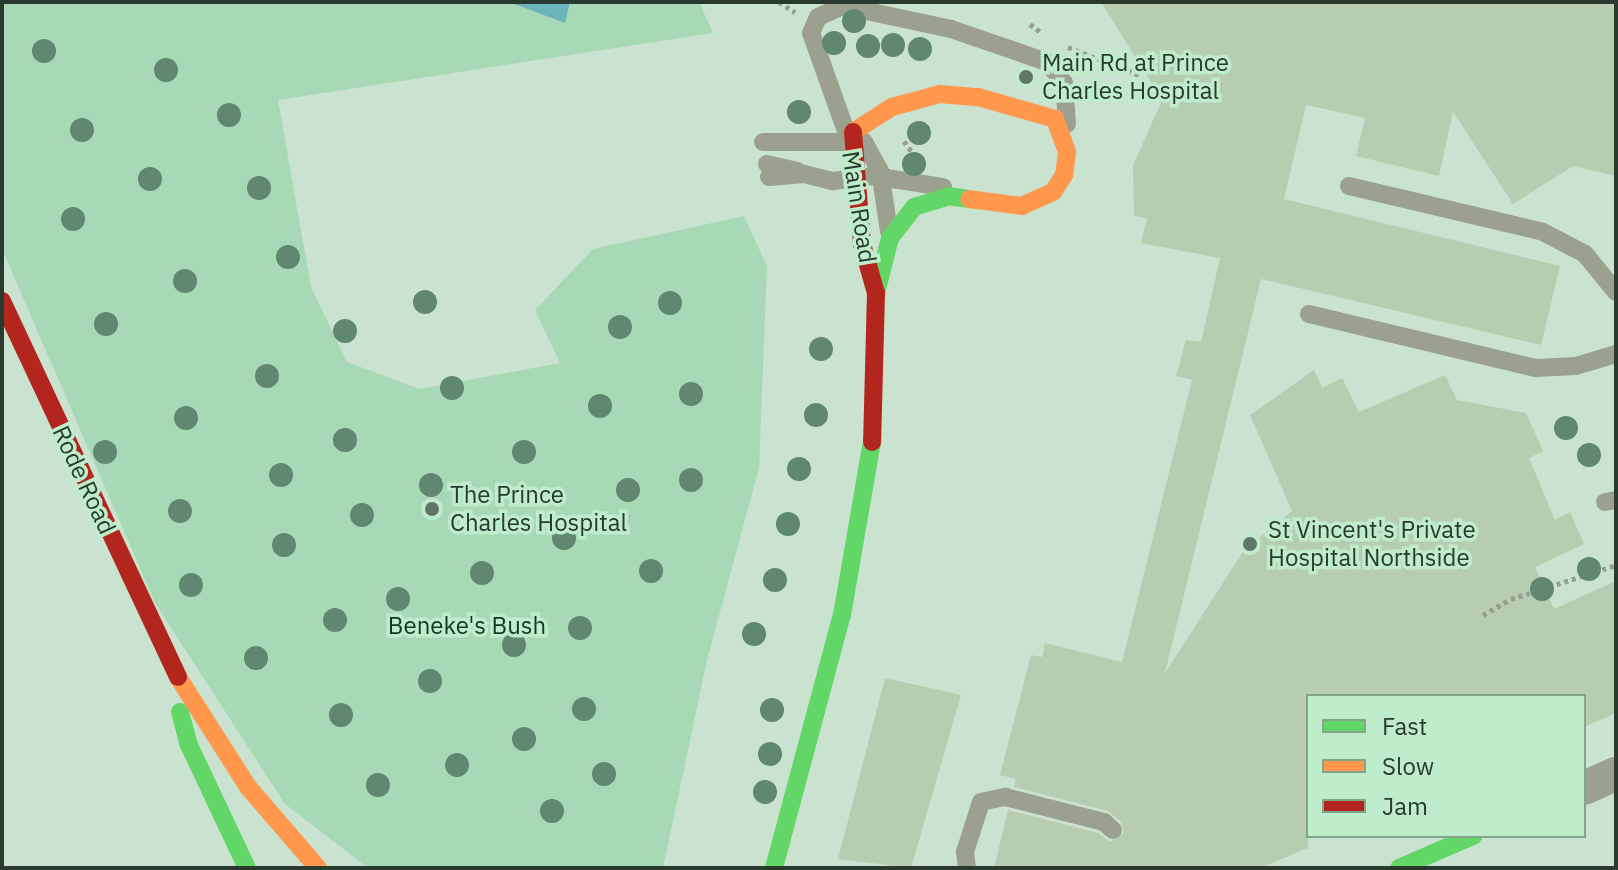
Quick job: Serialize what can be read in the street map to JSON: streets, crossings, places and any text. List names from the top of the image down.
{
  "streets": {
    "street": ["Main Road", "Rode Road"]
  },
  "parks": ["Beneke's Bush"],
  "places": ["Main Rd at Prince Charles Hospital", "The Prince Charles Hospital", "St Vincent's Private Hospital Northside"],
  "legend": ["Fast", "Slow", "Jam"]
}
